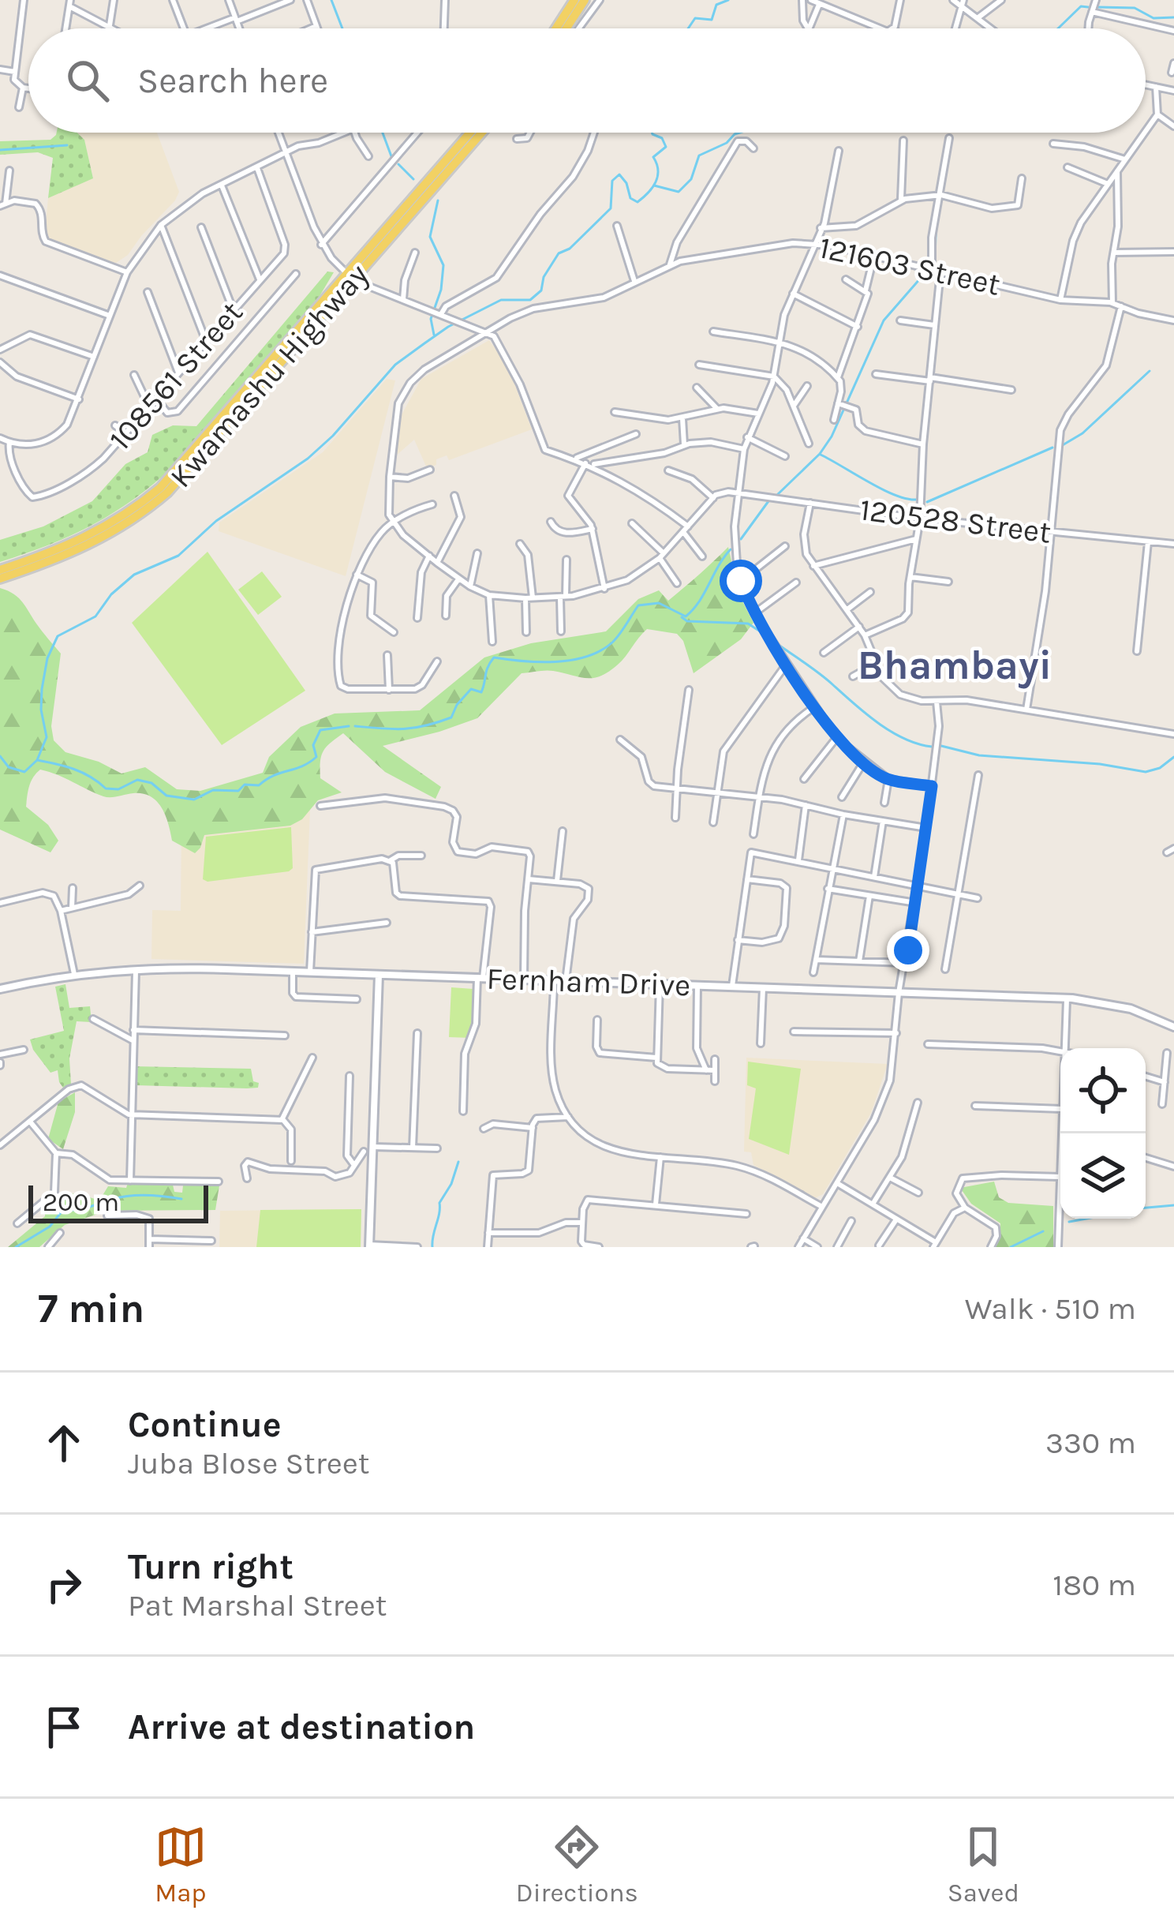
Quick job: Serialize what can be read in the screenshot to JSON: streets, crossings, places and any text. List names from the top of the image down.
{
  "streets": {
    "main road": ["Kwamashu Highway"],
    "street": [
      "121603 Street",
      "108561 Street",
      "120528 Street",
      "Fernham Drive"
    ]
  },
  "districts": ["Bhambayi"],
  "scale_bar": "200 m",
  "page": {
    "search": "Search here",
    "scale": "200 m",
    "heading": ["7 min", "Walk · 510 m"],
    "list": [
      ["Continue", "Juba Blose Street", "330 m"],
      ["Turn right", "Pat Marshal Street", "180 m"],
      "Arrive at destination"
    ],
    "nav": ["Map", "Directions", "Saved"]
  }
}
